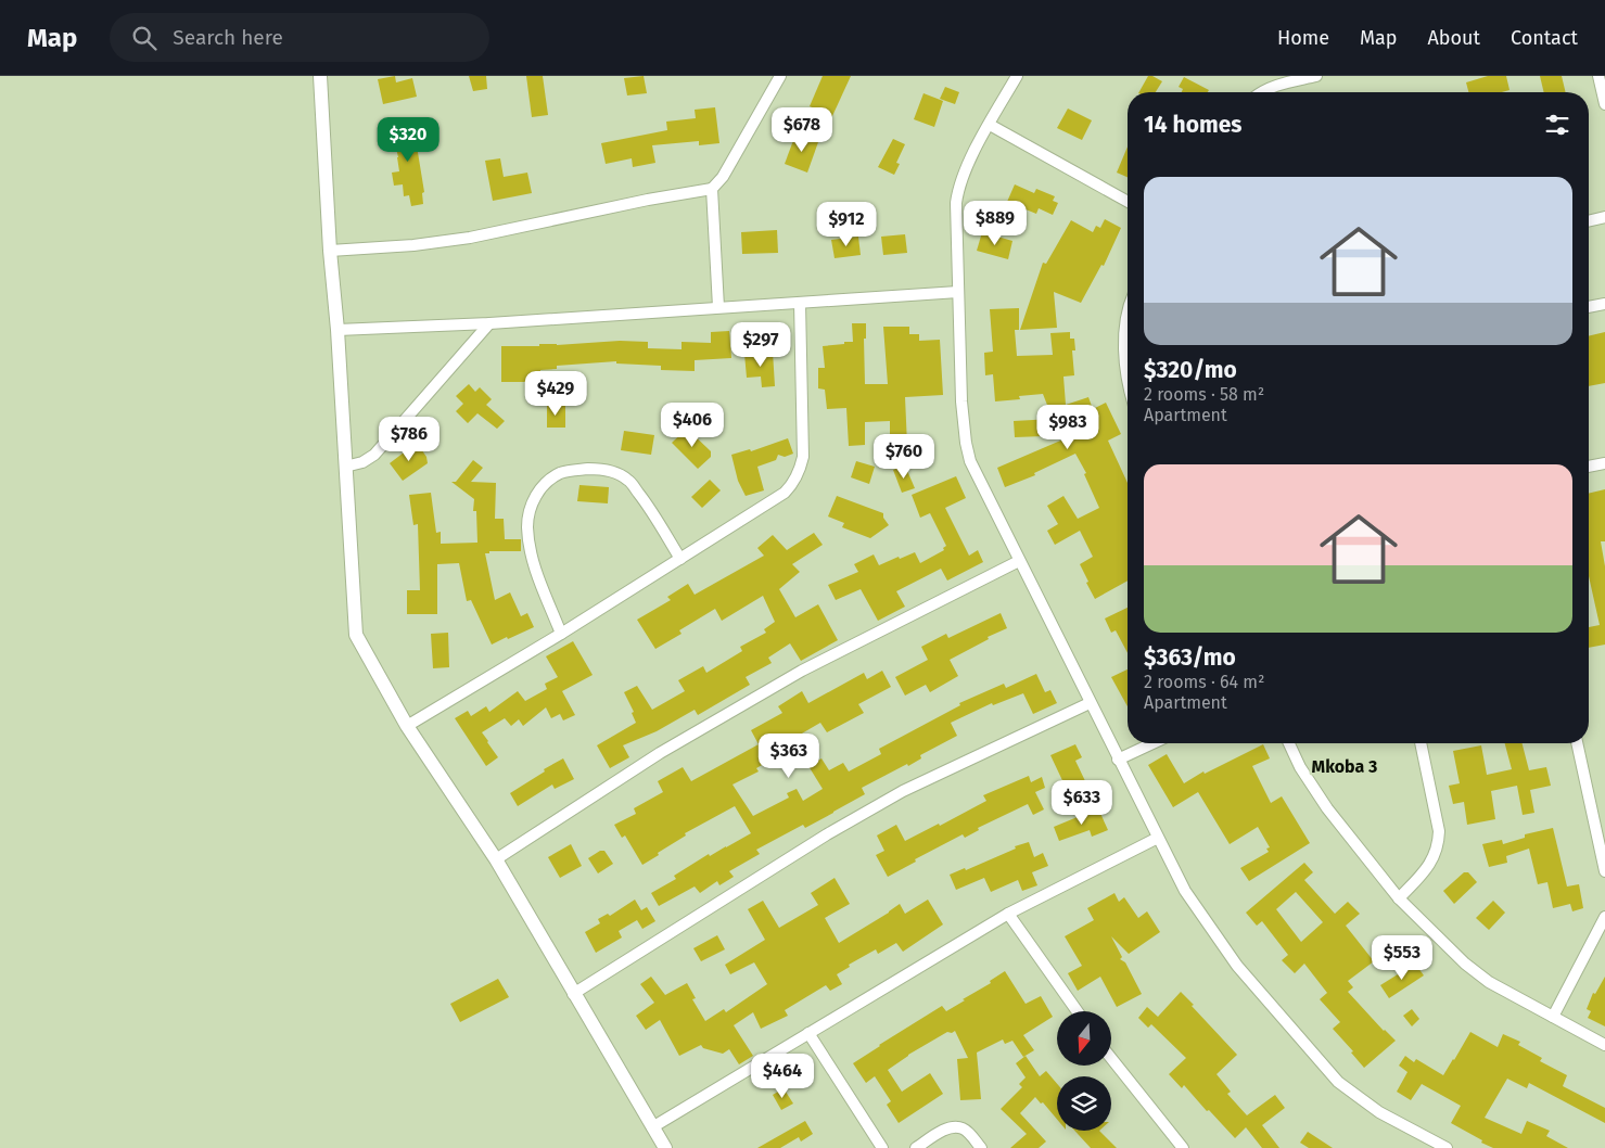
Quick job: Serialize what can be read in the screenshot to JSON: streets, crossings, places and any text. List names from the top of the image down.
{
  "districts": ["Mkoba 3"],
  "north": "bottom",
  "page": {
    "header": "Map",
    "search": "Search here",
    "nav": [
      "Home",
      "Map",
      "About",
      "Contact"
    ],
    "heading": "14 homes",
    "price": [
      "$678",
      "$320",
      "$889",
      "$912",
      "$297",
      "$429",
      "$406",
      "$983",
      "$786",
      "$760",
      "$363",
      "$633",
      "$553",
      "$464"
    ],
    "list": [
      {
        "name": "$320/mo",
        "note": "2 rooms · 58 m² · Apartment"
      },
      {
        "name": "$363/mo",
        "note": "2 rooms · 64 m² · Apartment"
      }
    ]
  }
}
